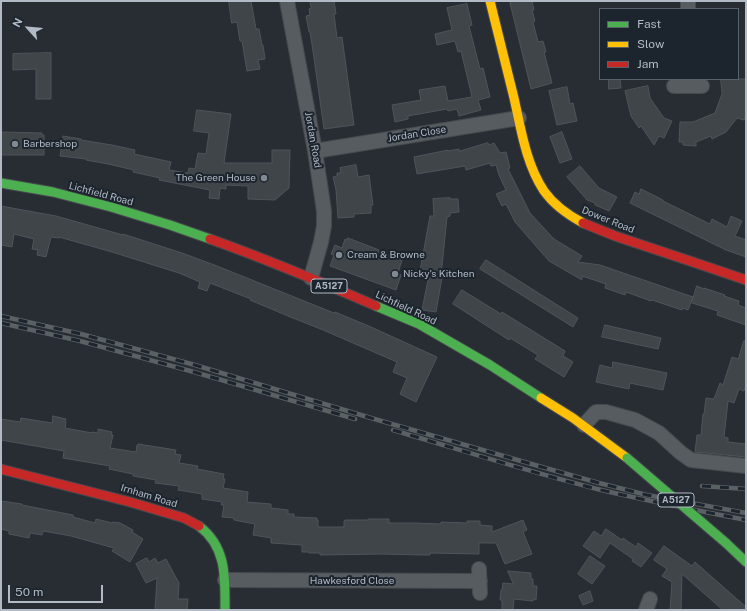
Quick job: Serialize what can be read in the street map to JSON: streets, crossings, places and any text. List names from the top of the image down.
{
  "streets": {
    "main road": [
      "Lichfield Road",
      "Dower Road",
      "A5127",
      "Irnham Road"
    ],
    "street": ["Jordan Close", "Jordan Road", "Hawkesford Close"]
  },
  "crossings": [
    ["Jordan Close", "Jordan Road"],
    ["Jordan Close", "Dower Road"],
    ["Jordan Road", "Lichfield Road"],
    ["Irnham Road", "Hawkesford Close"]
  ],
  "places": [
    "Barbershop",
    "The Green House",
    "Cream & Browne",
    "Nicky's Kitchen"
  ],
  "legend": ["Fast", "Slow", "Jam"],
  "scale_bar": "50 m",
  "north": "top left"
}
